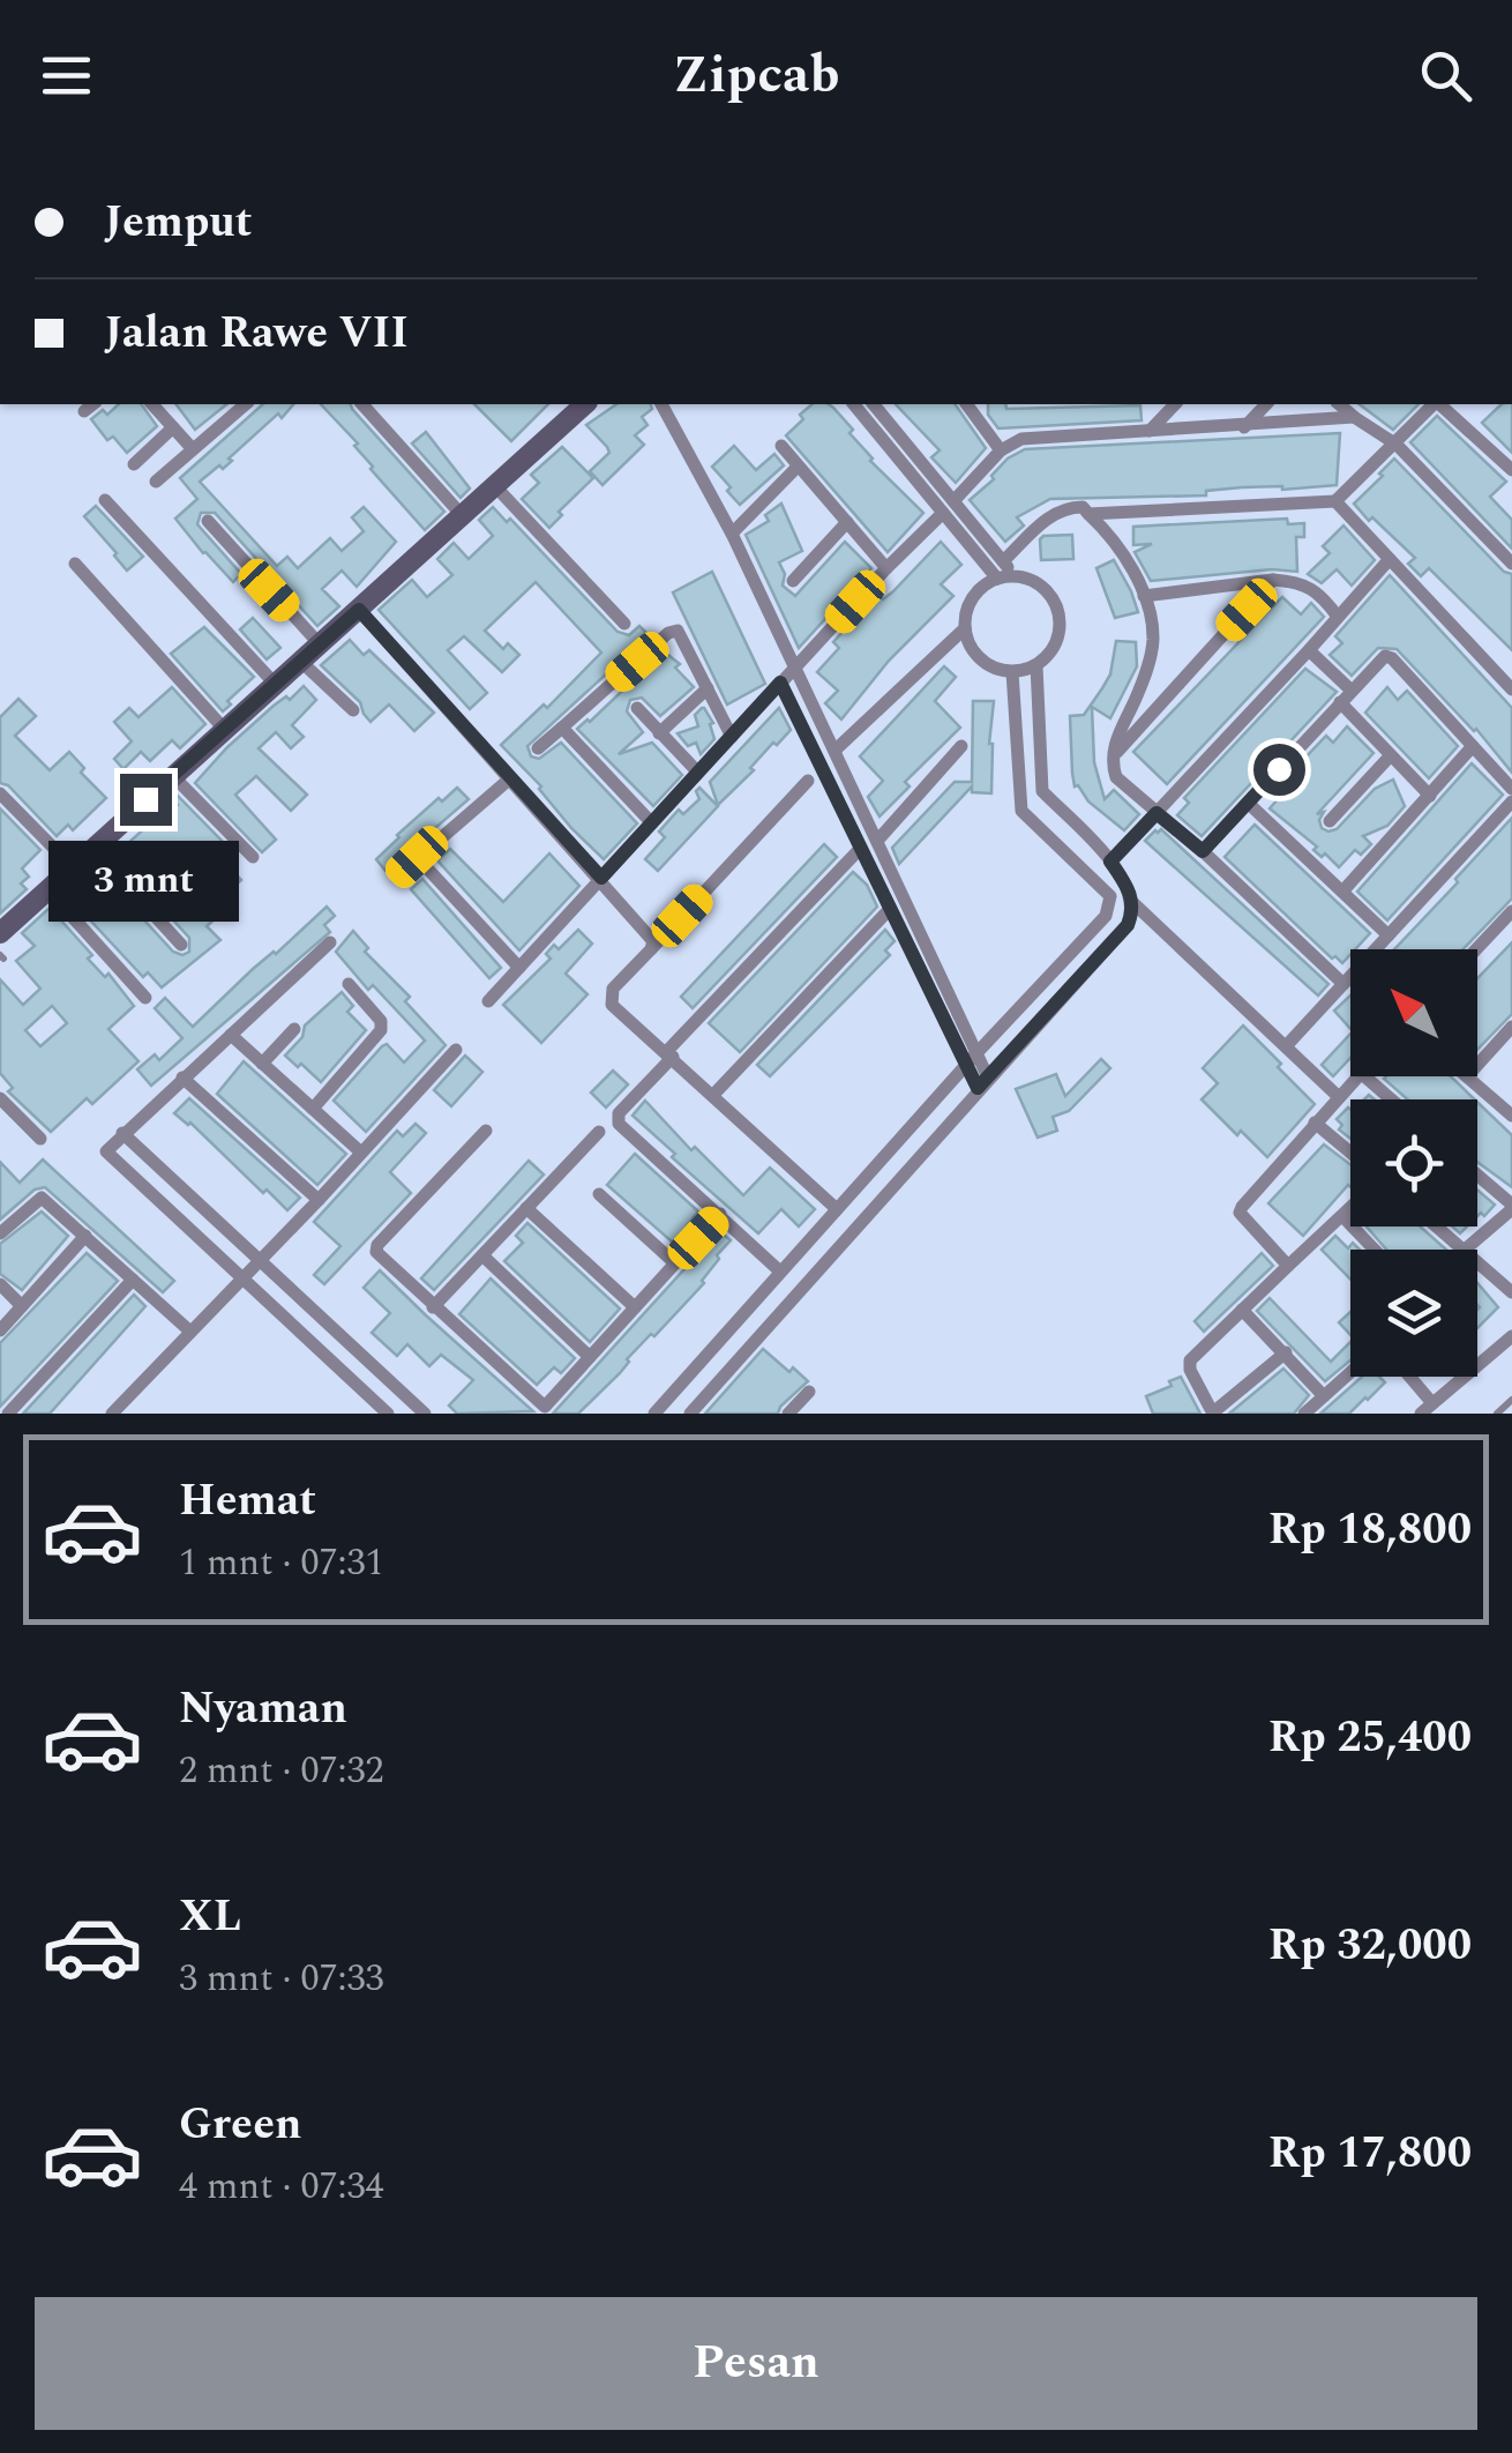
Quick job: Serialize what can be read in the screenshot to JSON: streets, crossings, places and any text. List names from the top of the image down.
{
  "north": "top left",
  "page": {
    "header": "Zipcab",
    "banner": ["Jemput", "Jalan Rawe VII"],
    "bubble": "3 mnt",
    "list": [
      {
        "name": "Hemat",
        "note": "1 mnt · 07:31",
        "value": "Rp 18,800"
      },
      {
        "name": "Nyaman",
        "note": "2 mnt · 07:32",
        "value": "Rp 25,400"
      },
      {
        "name": "XL",
        "note": "3 mnt · 07:33",
        "value": "Rp 32,000"
      },
      {
        "name": "Green",
        "note": "4 mnt · 07:34",
        "value": "Rp 17,800"
      }
    ],
    "buttons": "Pesan"
  }
}
